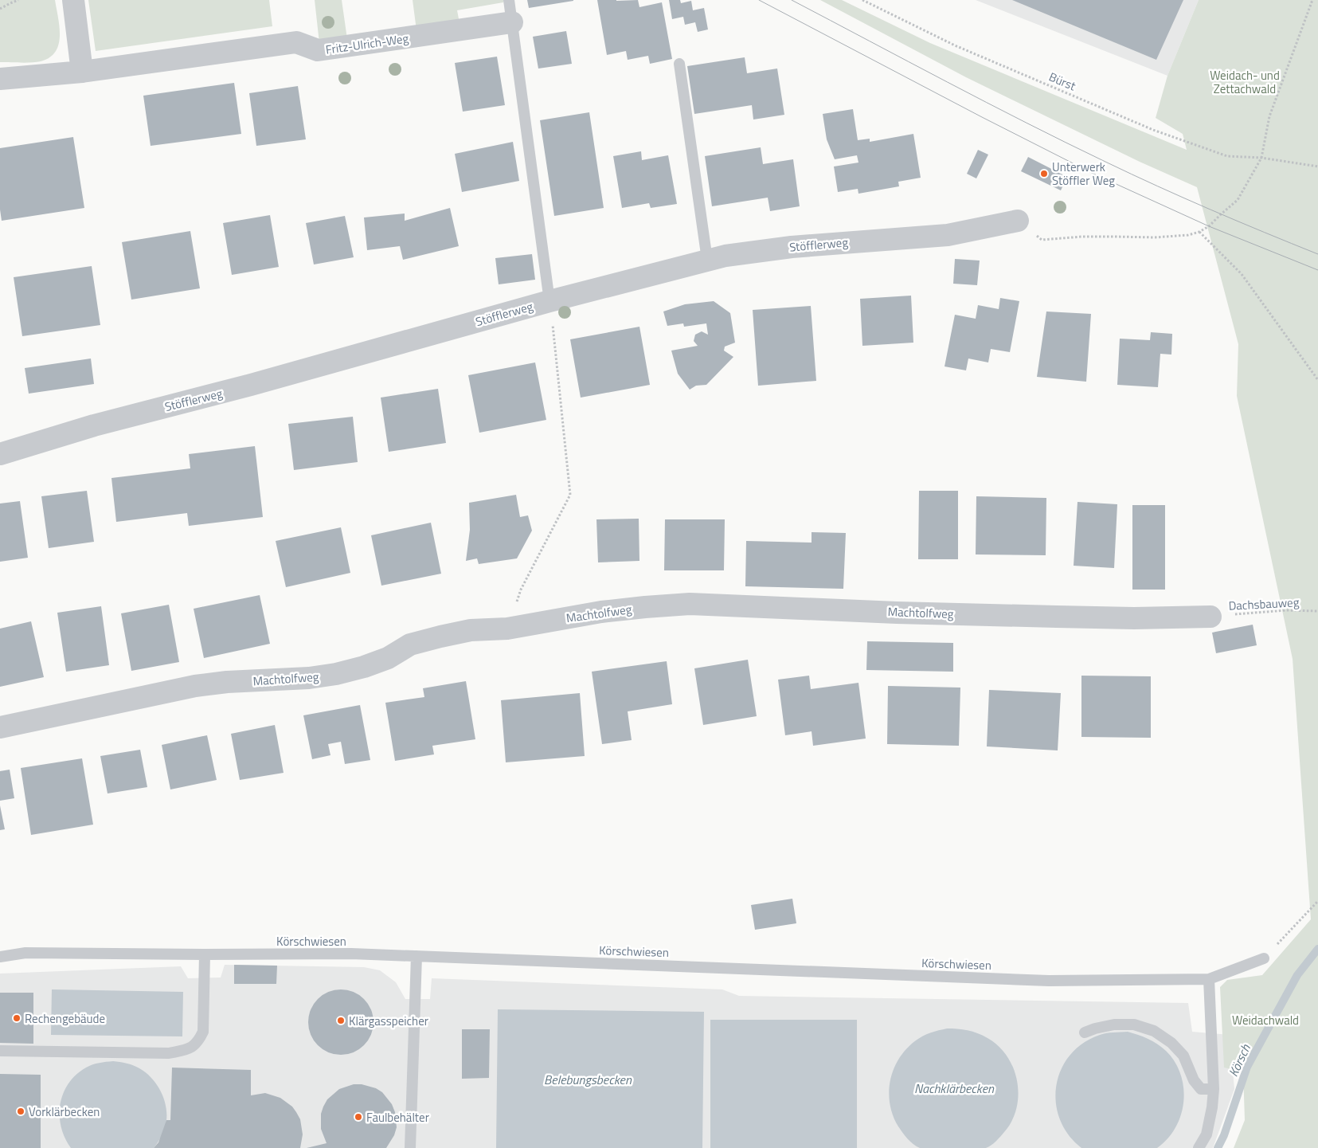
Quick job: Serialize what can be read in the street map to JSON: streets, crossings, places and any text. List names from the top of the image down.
{
  "streets": {
    "street": ["Fritz-Ulrich-Weg", "Stöfflerweg", "Machtolfweg"],
    "lane": ["Körschwiesen"],
    "path": ["Bürst", "Dachsbauweg"]
  },
  "crossings": [
    ["Dachsbauweg", "Machtolfweg"]
  ],
  "water": ["Körsch", "Belebungsbecken", "Nachklärbecken"],
  "parks": ["Weidach- und Zettachwald", "Weidachwald"],
  "places": [
    "Unterwerk Stöffler Weg",
    "Rechengebäude",
    "Klärgasspeicher",
    "Vorklärbecken",
    "Faulbehälter"
  ]
}
